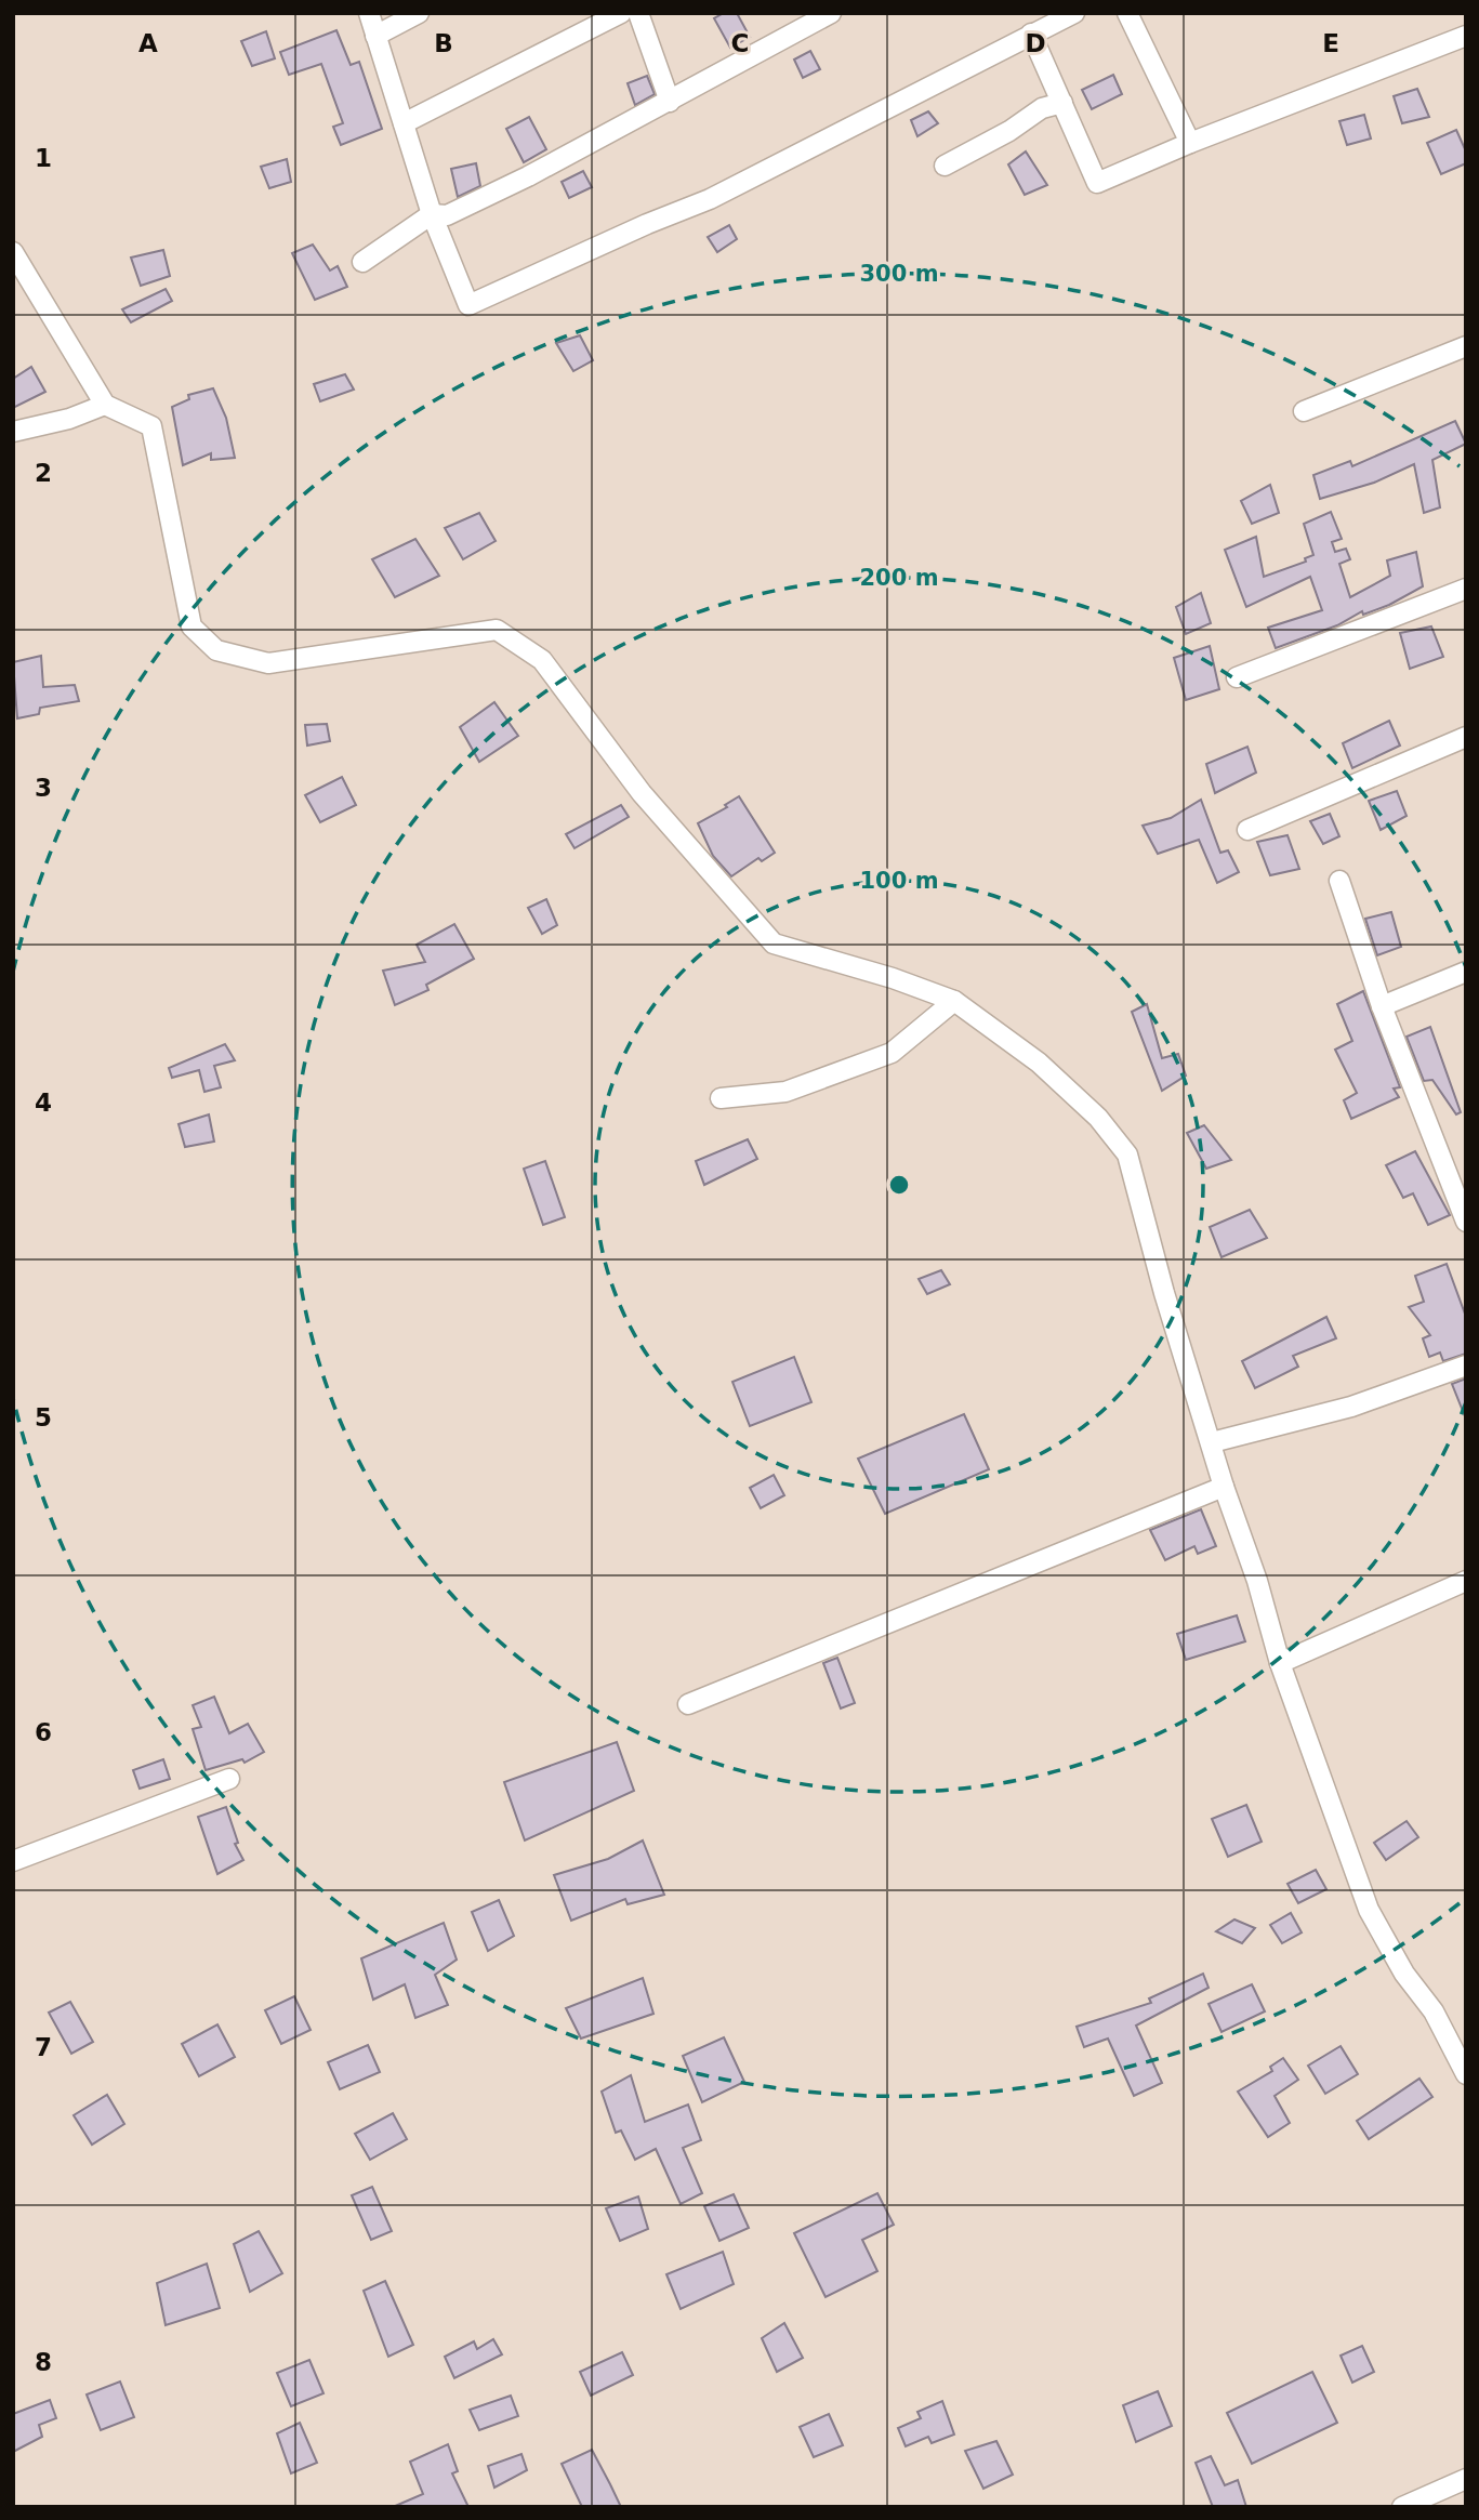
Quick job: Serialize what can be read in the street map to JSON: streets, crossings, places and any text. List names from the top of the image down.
{
  "grid": {
    "columns": [
      "A",
      "B",
      "C",
      "D",
      "E"
    ],
    "rows": [
      "1",
      "2",
      "3",
      "4",
      "5",
      "6",
      "7",
      "8"
    ]
  },
  "rings": ["300 m", "200 m", "100 m"]
}
